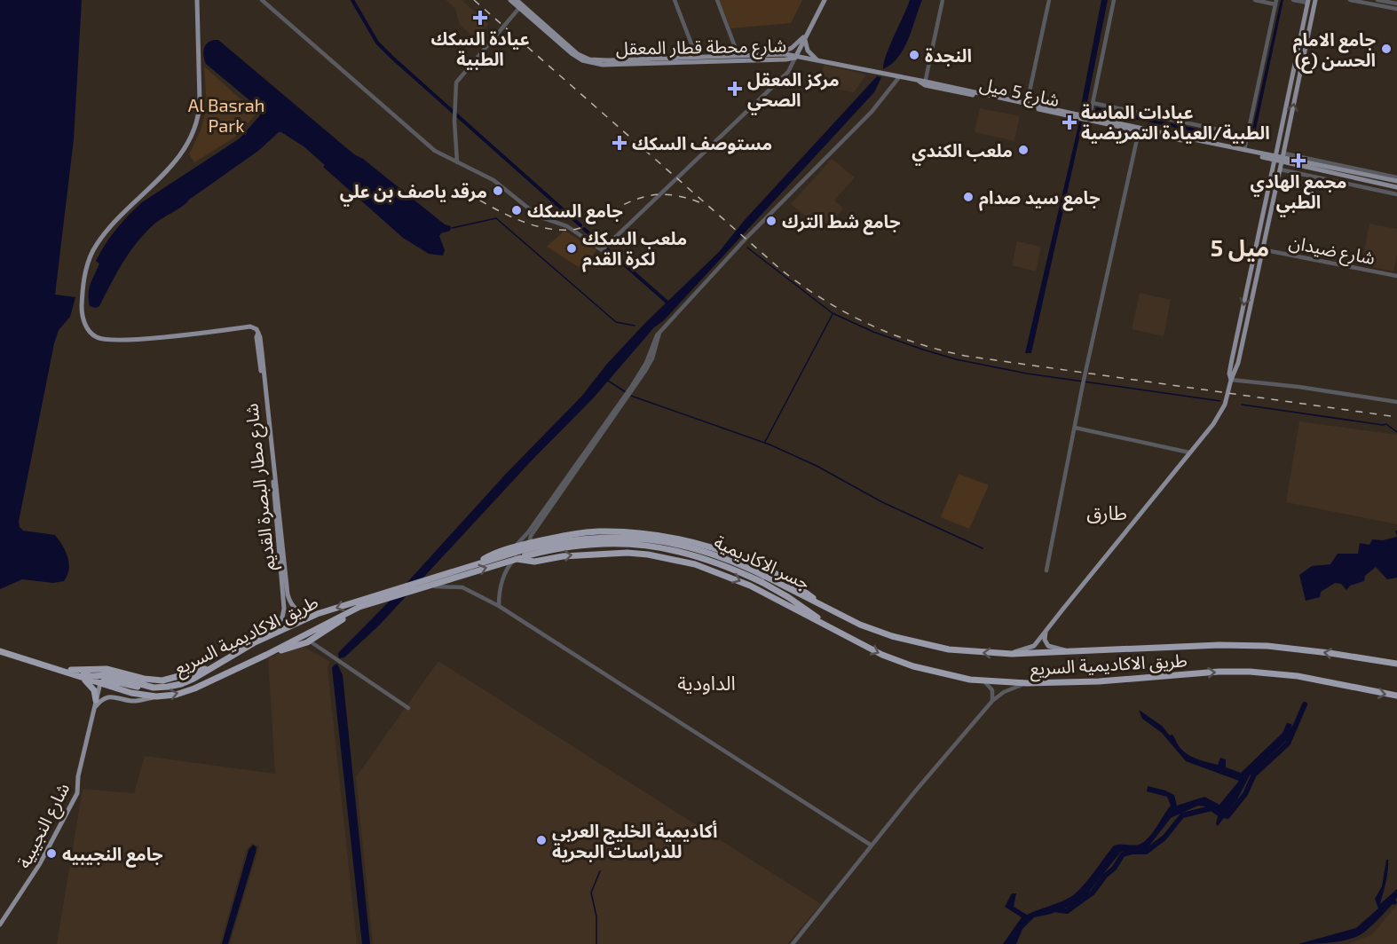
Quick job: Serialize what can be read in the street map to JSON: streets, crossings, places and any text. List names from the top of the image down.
{
  "streets": {
    "highway": ["جسر الاكاديمية", "طريق الاكاديمية السريع"],
    "main road": [
      "شارع محطة قطار المعقل",
      "شارع 5 ميل",
      "شارع مطار البصرة القديم",
      "شارع النجيبية"
    ],
    "street": ["شارع ضيدان"]
  },
  "crossings": [
    ["شارع محطة قطار المعقل", "شارع 5 ميل"],
    ["شارع مطار البصرة القديم", "طريق الاكاديمية السريع"],
    ["جسر الاكاديمية", "طريق الاكاديمية السريع"],
    ["طريق الاكاديمية السريع", "شارع النجيبية"]
  ],
  "districts": ["5 ميل", "طارق", "الداودية"],
  "parks": ["Al Basrah Park"],
  "places": {
    "health": [
      "عيادة السكك الطبية",
      "مركز المعقل الصحي",
      "عيادات الماسة الطبية/العيادة التمريضية",
      "مستوصف السكك",
      "مجمع الهادي الطبي"
    ],
    "other": [
      "جامع الامام الحسن (ع)",
      "النجدة",
      "ملعب الكندي",
      "مرقد ياصف بن علي",
      "جامع سيد صدام",
      "جامع السكك",
      "جامع شط الترك",
      "ملعب السكك لكرة القدم",
      "أكاديمية الخليج العربي للدراسات البحرية",
      "جامع النجيبيه"
    ]
  }
}
